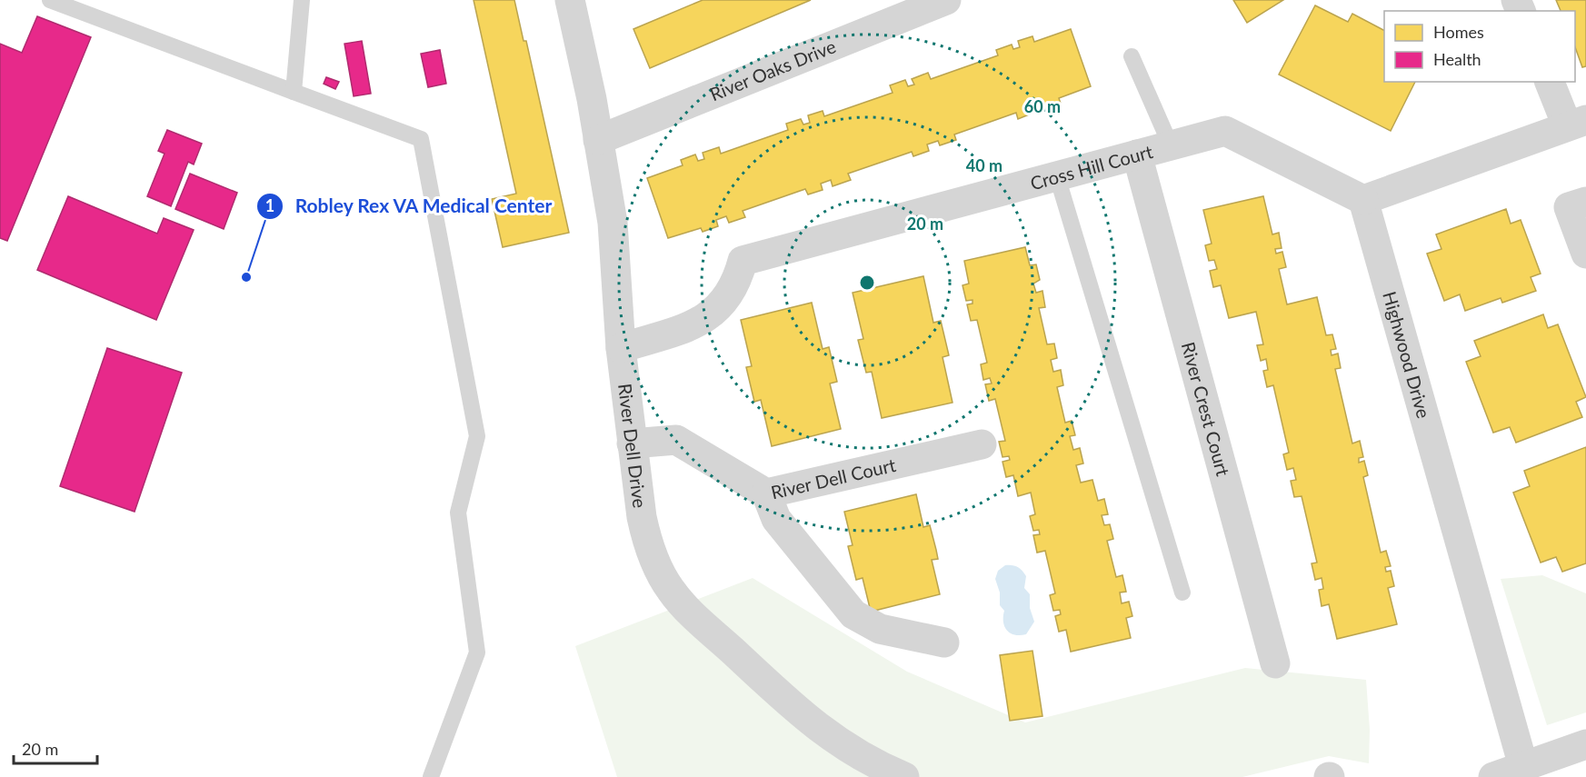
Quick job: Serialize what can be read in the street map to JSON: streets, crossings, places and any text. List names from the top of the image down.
{
  "streets": {
    "street": [
      "River Oaks Drive",
      "Cross Hill Court",
      "Highwood Drive",
      "River Crest Court",
      "River Dell Drive",
      "River Dell Court"
    ]
  },
  "crossings": [
    ["River Oaks Drive", "River Dell Drive"],
    ["Cross Hill Court", "Highwood Drive"],
    ["Cross Hill Court", "River Crest Court"],
    ["Cross Hill Court", "River Dell Drive"],
    ["River Dell Drive", "River Dell Court"]
  ],
  "places": ["Robley Rex VA Medical Center"],
  "legend": ["Homes", "Health"],
  "scale_bar": "20 m",
  "rings": ["60 m", "40 m", "20 m"]
}
